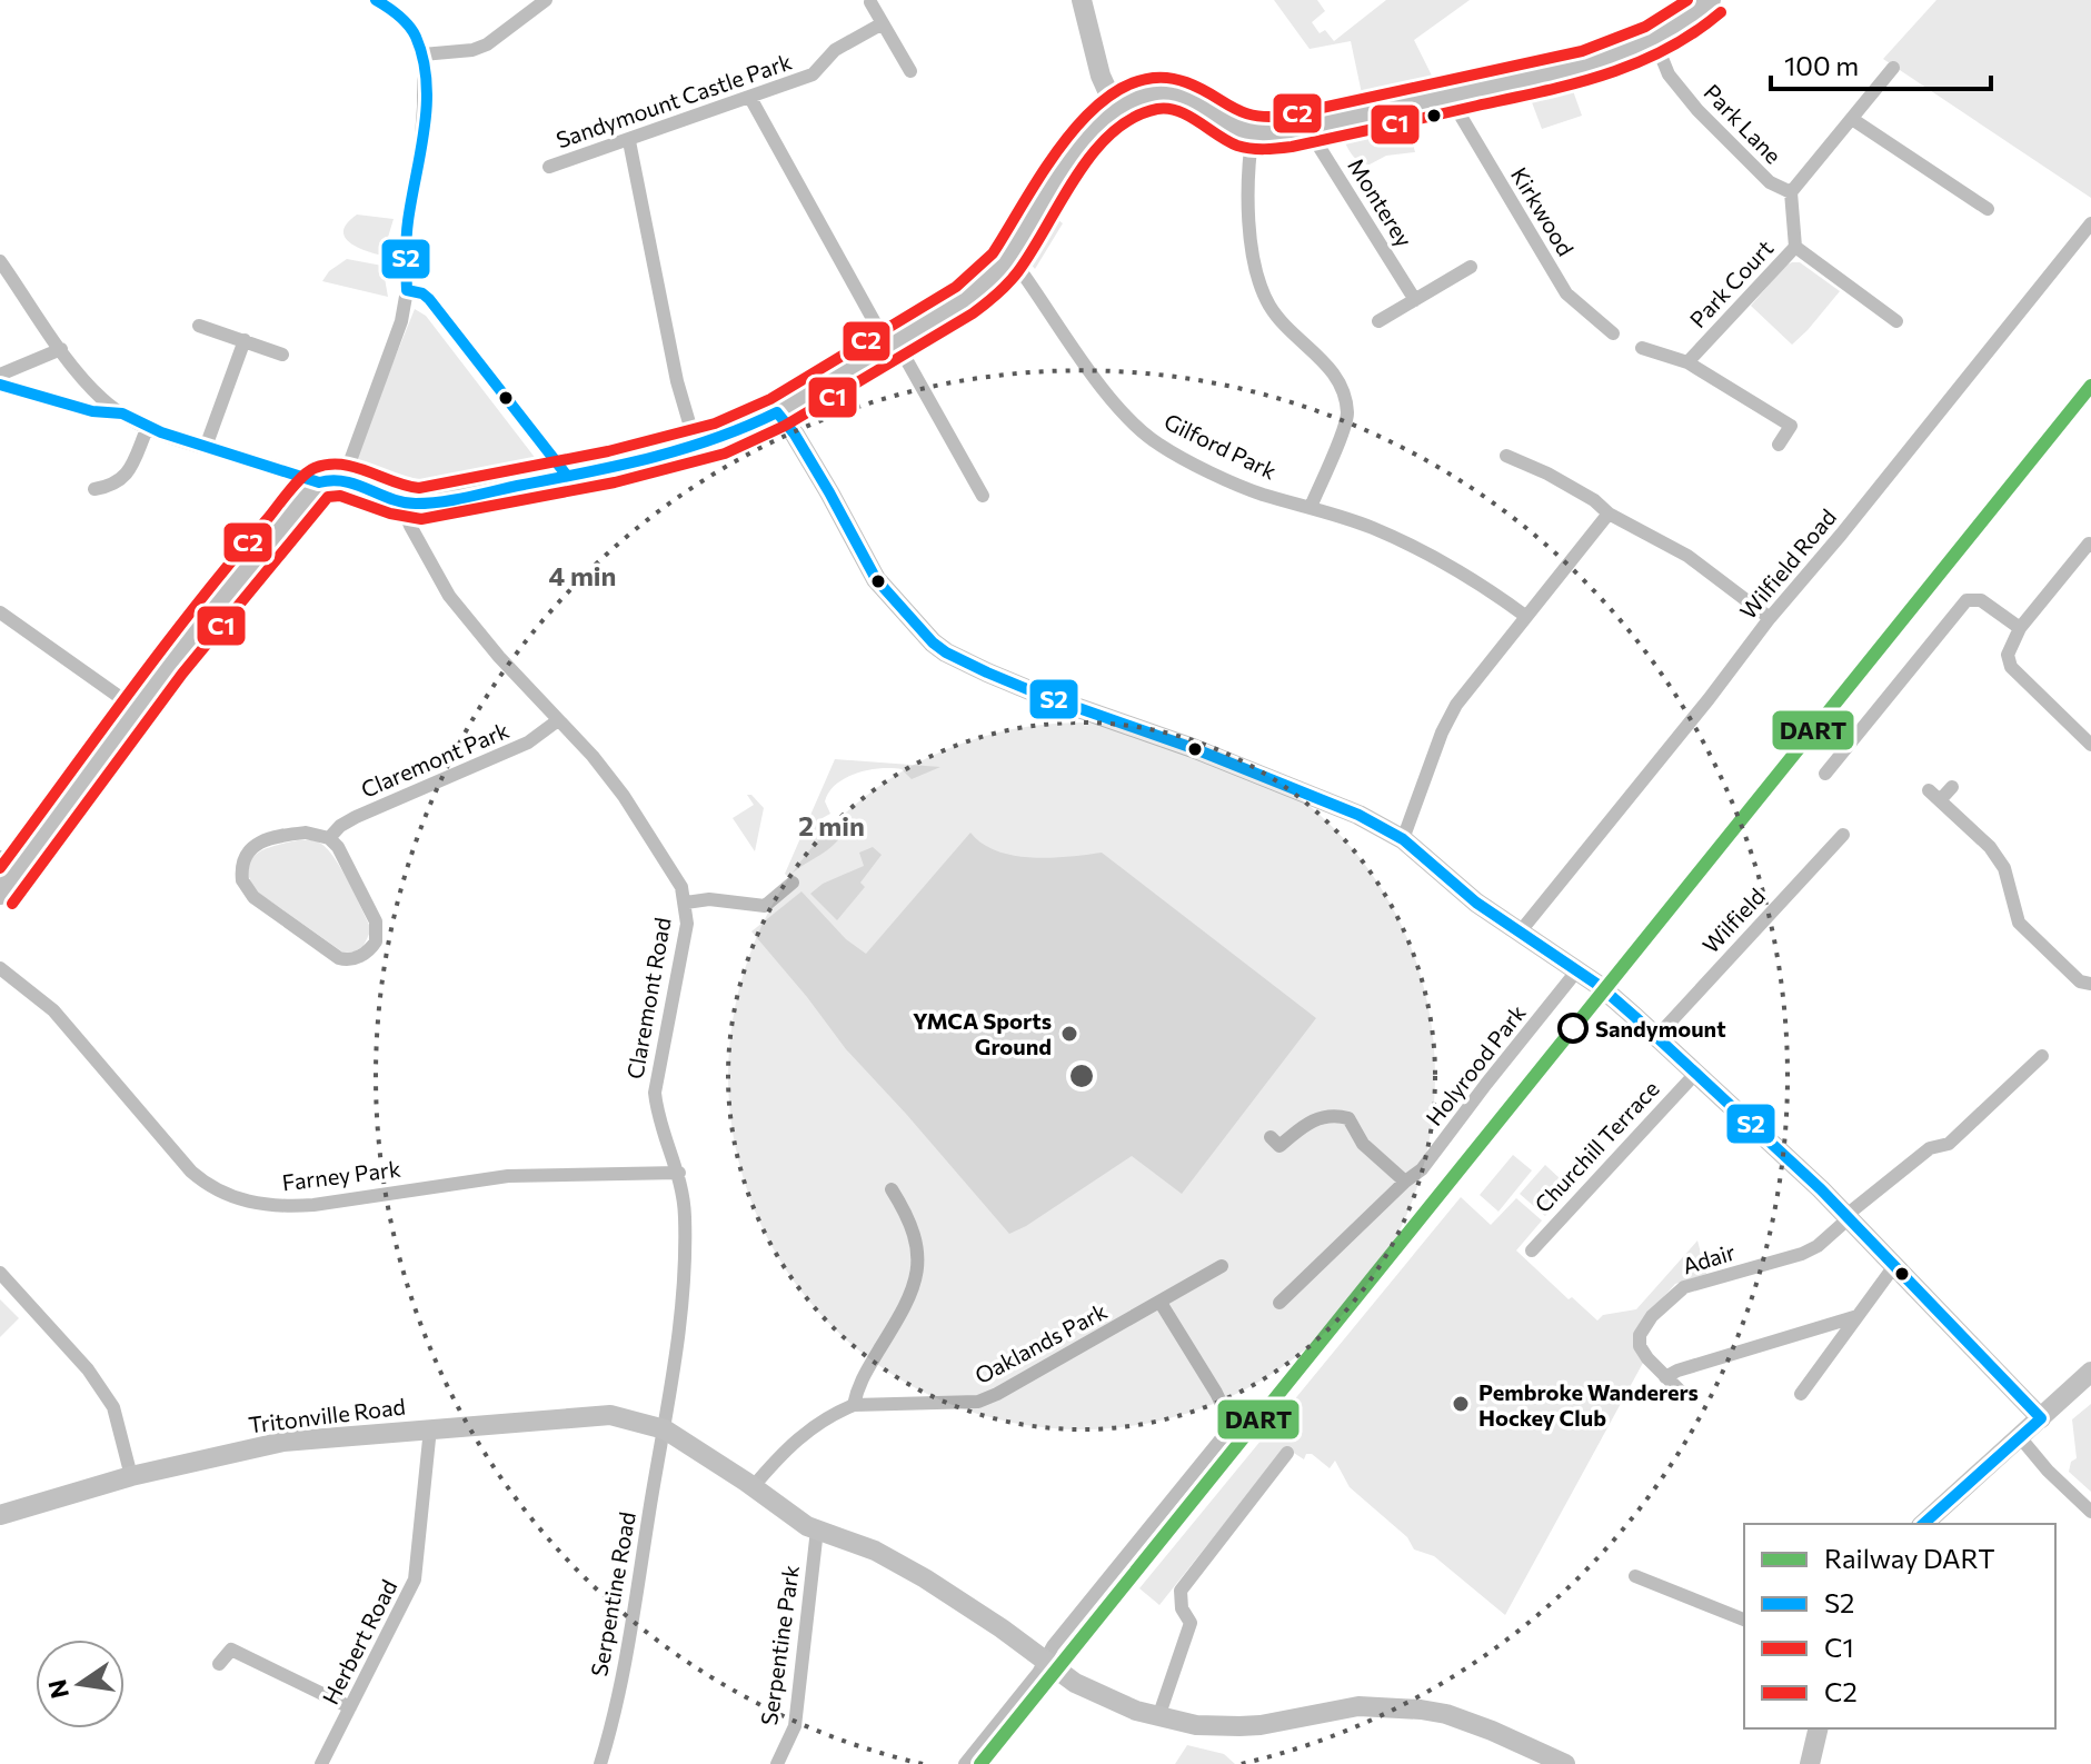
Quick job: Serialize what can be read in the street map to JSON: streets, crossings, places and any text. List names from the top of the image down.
{
  "streets": {
    "street": [
      "Sandymount Castle Park",
      "Park Lane",
      "Monterey",
      "Kirkwood",
      "Park Court",
      "Gilford Park",
      "Wilfield Road",
      "Claremont Park",
      "Wilfield",
      "Claremont Road",
      "Holyrood Park",
      "Churchill Terrace",
      "Farney Park",
      "Adair",
      "Oaklands Park",
      "Tritonville Road",
      "Serpentine Road",
      "Herbert Road",
      "Serpentine Park"
    ]
  },
  "crossings": [
    ["Park Lane", "Park Court"],
    ["Claremont Park", "Claremont Road"],
    ["Claremont Road", "Farney Park"],
    ["Claremont Road", "Tritonville Road"],
    ["Claremont Road", "Serpentine Road"],
    ["Oaklands Park", "Tritonville Road"],
    ["Tritonville Road", "Serpentine Road"],
    ["Tritonville Road", "Herbert Road"],
    ["Tritonville Road", "Serpentine Park"]
  ],
  "places": ["Sandymount", "YMCA Sports Ground", "Pembroke Wanderers Hockey Club"],
  "lines": [
    "transit line S2",
    "transit line C2",
    "transit line C1",
    "rail line DART"
  ],
  "legend": [
    "Railway DART",
    "S2",
    "C1",
    "C2"
  ],
  "scale_bar": "100 m",
  "north": "left",
  "rings": ["4 min", "2 min"]
}
